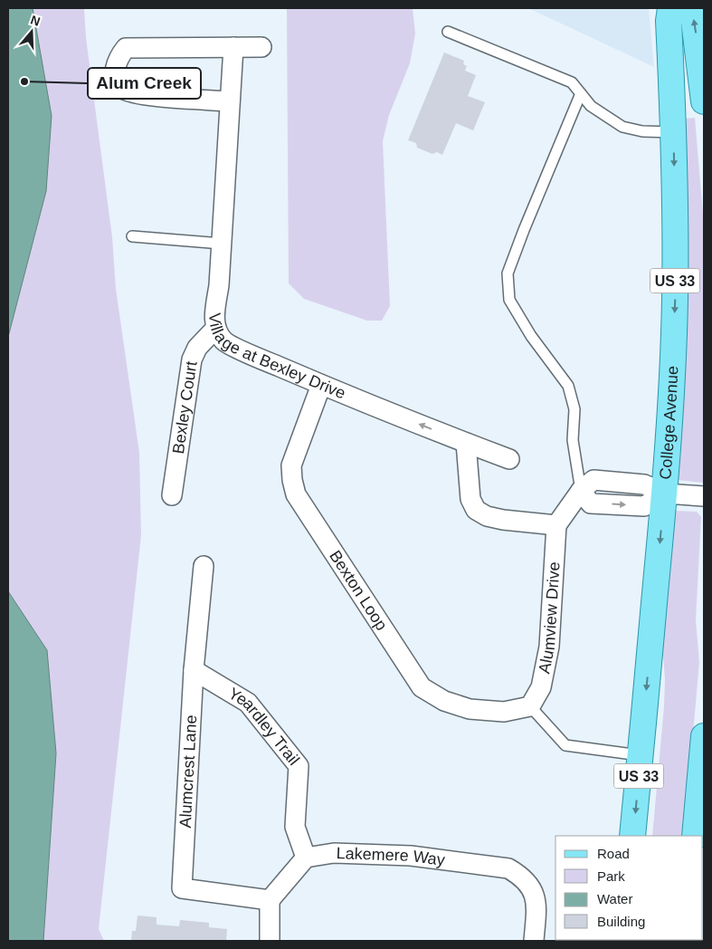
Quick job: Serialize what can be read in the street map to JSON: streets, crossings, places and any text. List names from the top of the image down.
{
  "streets": {
    "main road": ["US 33", "College Avenue"],
    "street": [
      "Village at Bexley Drive",
      "Bexley Court",
      "Bexton Loop",
      "Alumview Drive",
      "Yeardley Trail",
      "Alumcrest Lane",
      "Lakemere Way"
    ]
  },
  "crossings": [
    ["Village at Bexley Drive", "Bexley Court"],
    ["Village at Bexley Drive", "Bexton Loop"],
    ["Bexton Loop", "Alumview Drive"],
    ["Yeardley Trail", "Alumcrest Lane"],
    ["Yeardley Trail", "Lakemere Way"]
  ],
  "one_way": ["College Avenue"],
  "places": ["Alum Creek"],
  "legend": [
    "Road",
    "Park",
    "Water",
    "Building"
  ],
  "north": "top"
}
